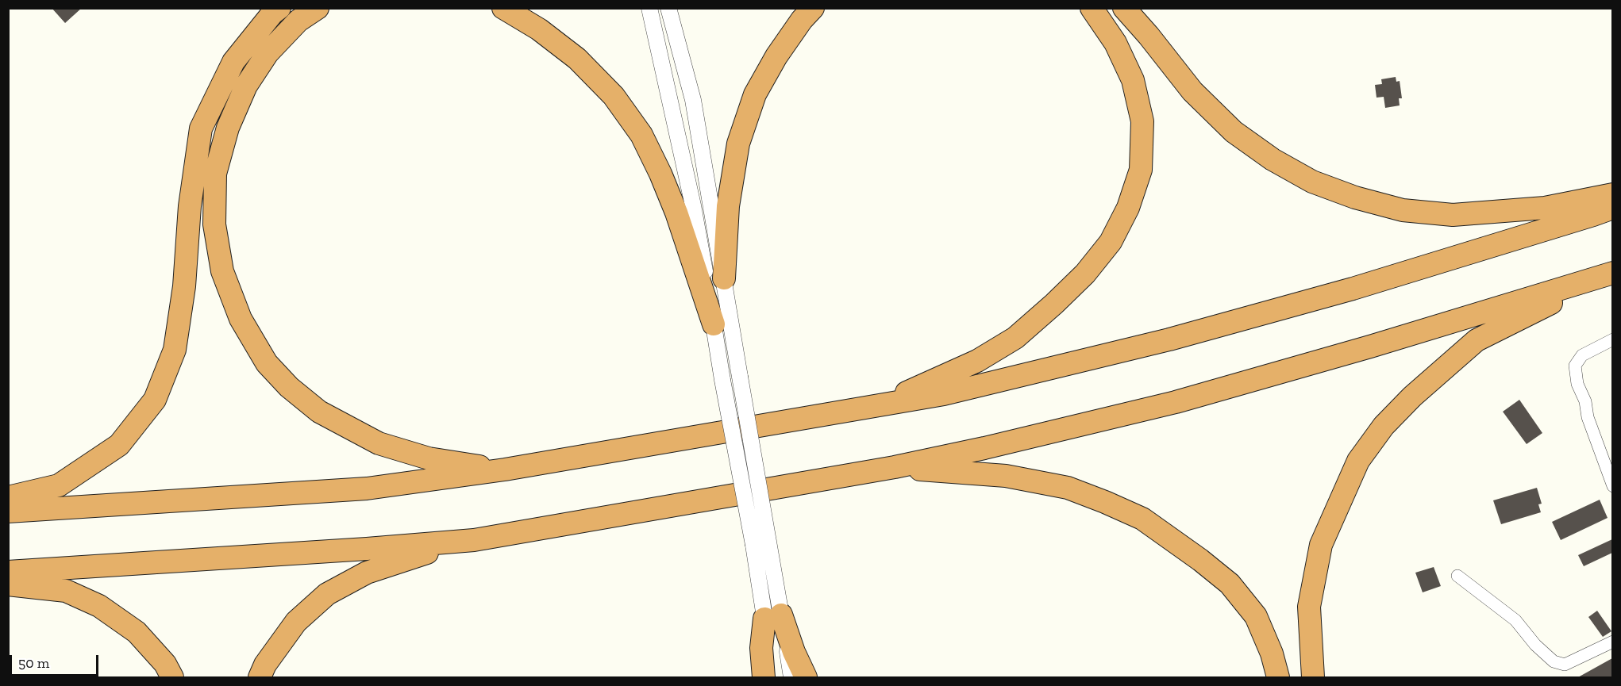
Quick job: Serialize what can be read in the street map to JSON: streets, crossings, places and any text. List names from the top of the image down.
{
  "scale_bar": "50 m"
}
